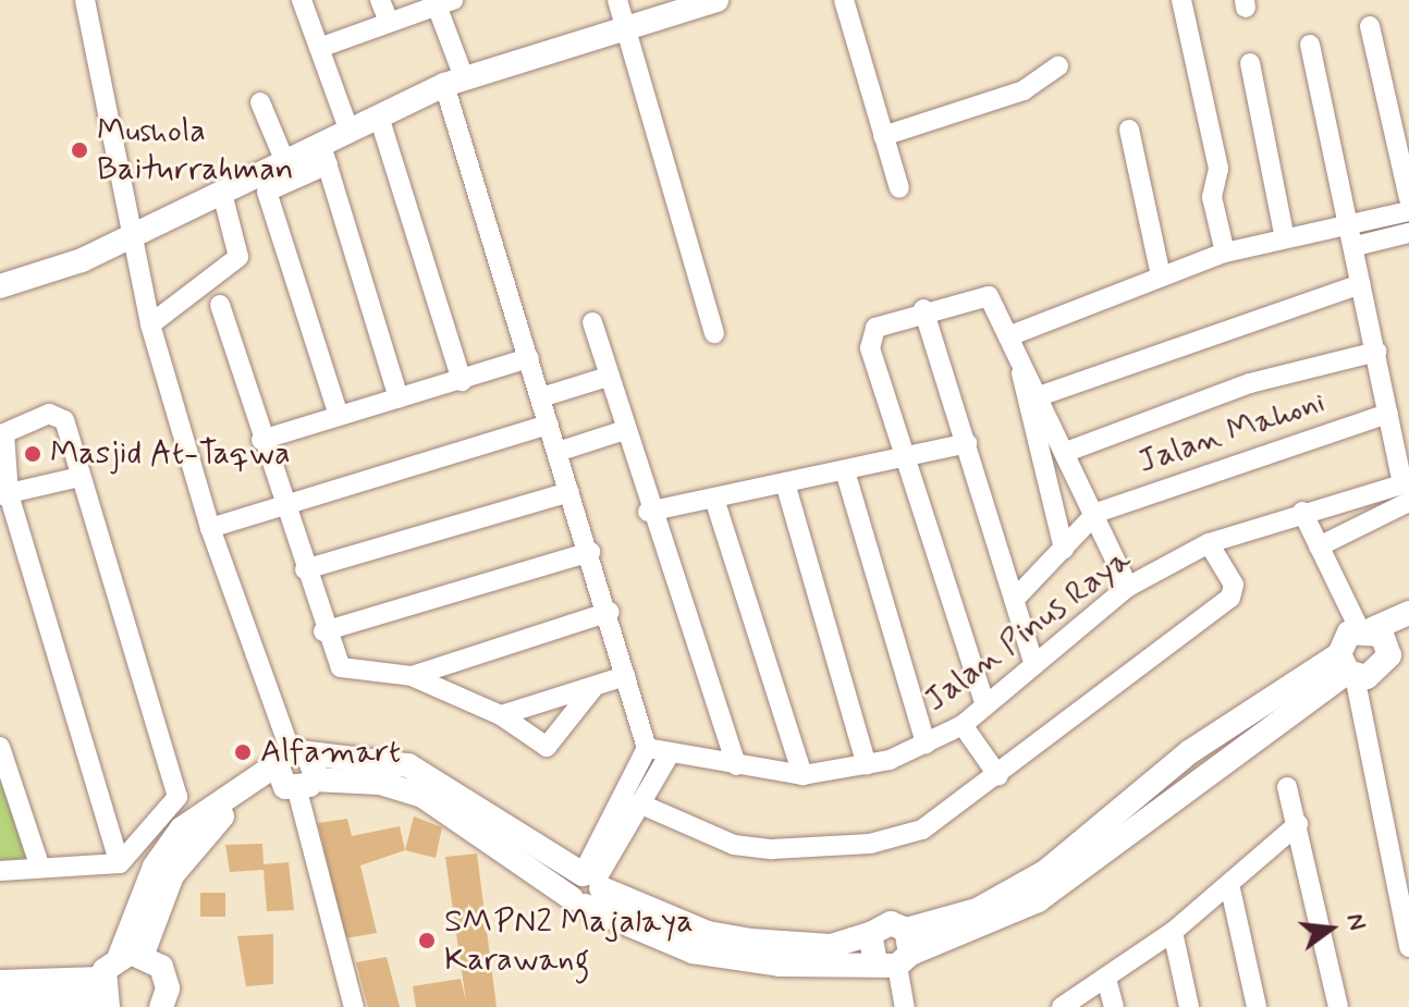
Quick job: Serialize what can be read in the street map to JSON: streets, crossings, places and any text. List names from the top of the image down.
{
  "streets": {
    "street": ["Jalan Mahoni", "Jalan Pinus Raya"]
  },
  "places": [
    "Mushola Baiturrahman",
    "Masjid At-Taqwa",
    "Alfamart",
    "SMPN2 Majalaya Karawang"
  ],
  "north": "right"
}
